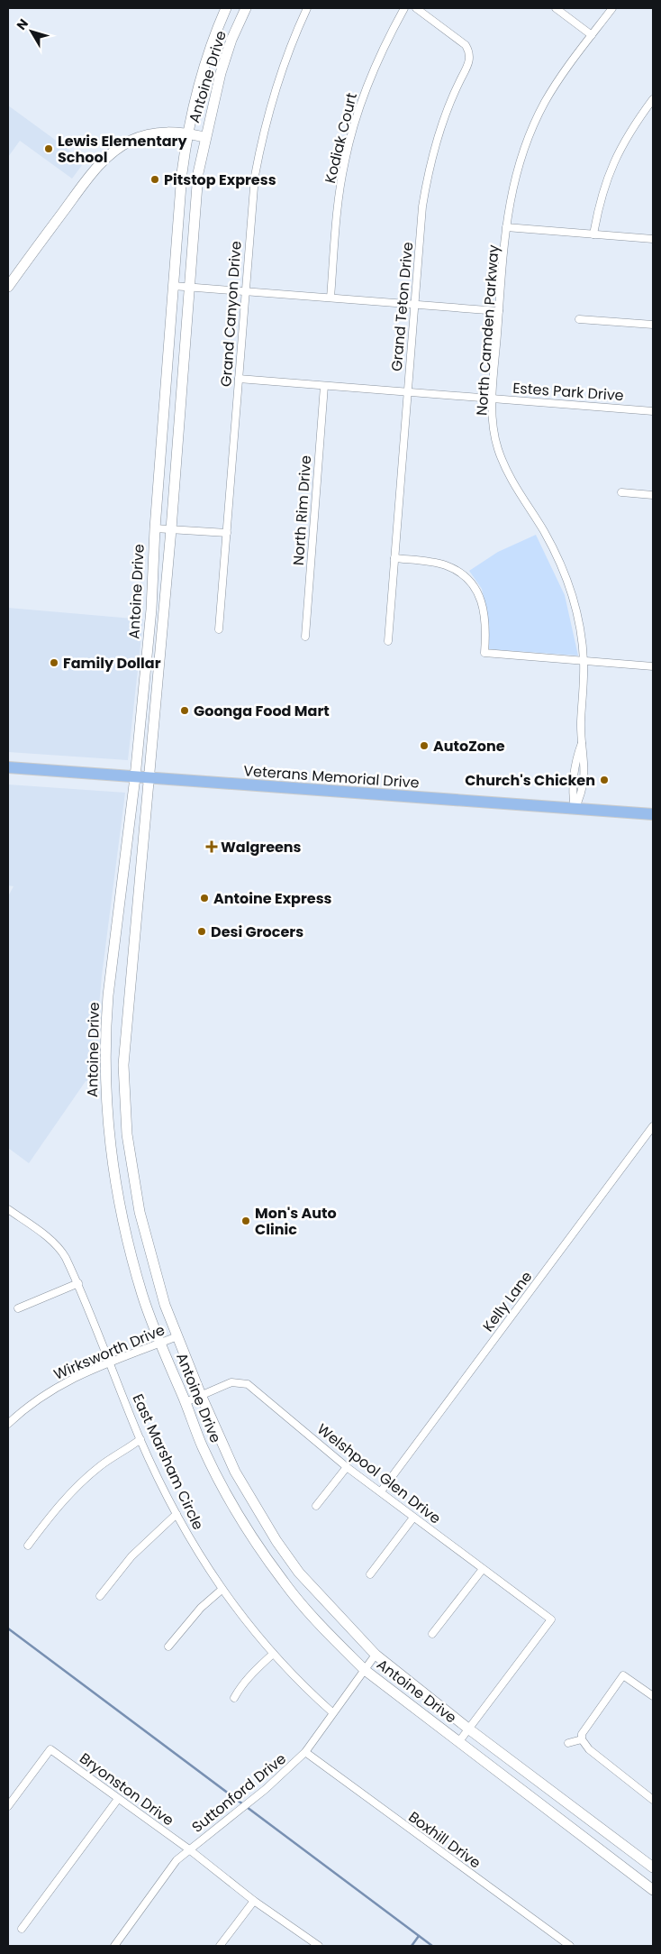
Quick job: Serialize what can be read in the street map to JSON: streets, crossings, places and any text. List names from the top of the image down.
{
  "streets": {
    "main road": ["Antoine Drive", "Veterans Memorial Drive"],
    "street": [
      "Kodiak Court",
      "Grand Teton Drive",
      "Grand Canyon Drive",
      "North Camden Parkway",
      "Estes Park Drive",
      "North Rim Drive",
      "Kelly Lane",
      "Wirksworth Drive",
      "East Marsham Circle",
      "Welshpool Glen Drive",
      "Bryonston Drive",
      "Suttonford Drive",
      "Boxhill Drive"
    ]
  },
  "crossings": [
    ["Antoine Drive", "Veterans Memorial Drive"],
    ["Antoine Drive", "Wirksworth Drive"],
    ["Antoine Drive", "Welshpool Glen Drive"],
    ["Antoine Drive", "Suttonford Drive"],
    ["Grand Teton Drive", "Estes Park Drive"],
    ["Grand Canyon Drive", "Estes Park Drive"],
    ["North Camden Parkway", "Estes Park Drive"],
    ["North Camden Parkway", "Veterans Memorial Drive"],
    ["Estes Park Drive", "North Rim Drive"],
    ["Kelly Lane", "Welshpool Glen Drive"],
    ["Wirksworth Drive", "East Marsham Circle"],
    ["East Marsham Circle", "Suttonford Drive"],
    ["Bryonston Drive", "Suttonford Drive"],
    ["Suttonford Drive", "Boxhill Drive"]
  ],
  "places": {
    "other": [
      "Lewis Elementary School",
      "Pitstop Express",
      "Family Dollar",
      "Goonga Food Mart",
      "AutoZone",
      "Church's Chicken",
      "Antoine Express",
      "Desi Grocers",
      "Mon's Auto Clinic"
    ],
    "health": ["Walgreens"]
  },
  "north": "top left"
}
